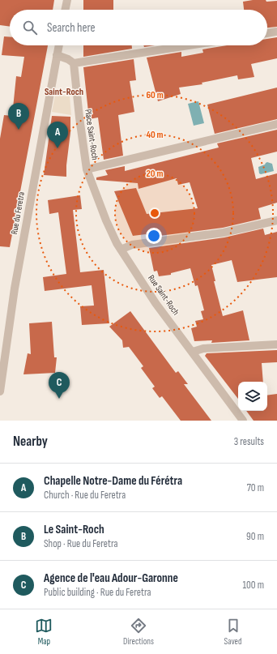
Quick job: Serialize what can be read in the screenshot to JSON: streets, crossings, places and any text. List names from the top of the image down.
{
  "streets": {
    "street": ["Place Saint-Roch", "Rue du Feretra", "Rue Saint-Roch"]
  },
  "crossings": [
    ["Place Saint-Roch", "Rue Saint-Roch"]
  ],
  "districts": ["Saint-Roch"],
  "page": {
    "search": "Search here",
    "pins": ["B", "A", "C"],
    "heading": ["Nearby", "3 results"],
    "list": [
      {
        "mark": "A",
        "name": "Chapelle Notre-Dame du Férétra",
        "note": "Church · Rue du Feretra",
        "value": "70 m"
      },
      {
        "mark": "B",
        "name": "Le Saint-Roch",
        "note": "Shop · Rue du Feretra",
        "value": "90 m"
      },
      {
        "mark": "C",
        "name": "Agence de l'eau Adour-Garonne",
        "note": "Public building · Rue du Feretra",
        "value": "100 m"
      }
    ],
    "nav": ["Map", "Directions", "Saved"]
  },
  "rings": ["60 m", "40 m", "20 m"]
}
